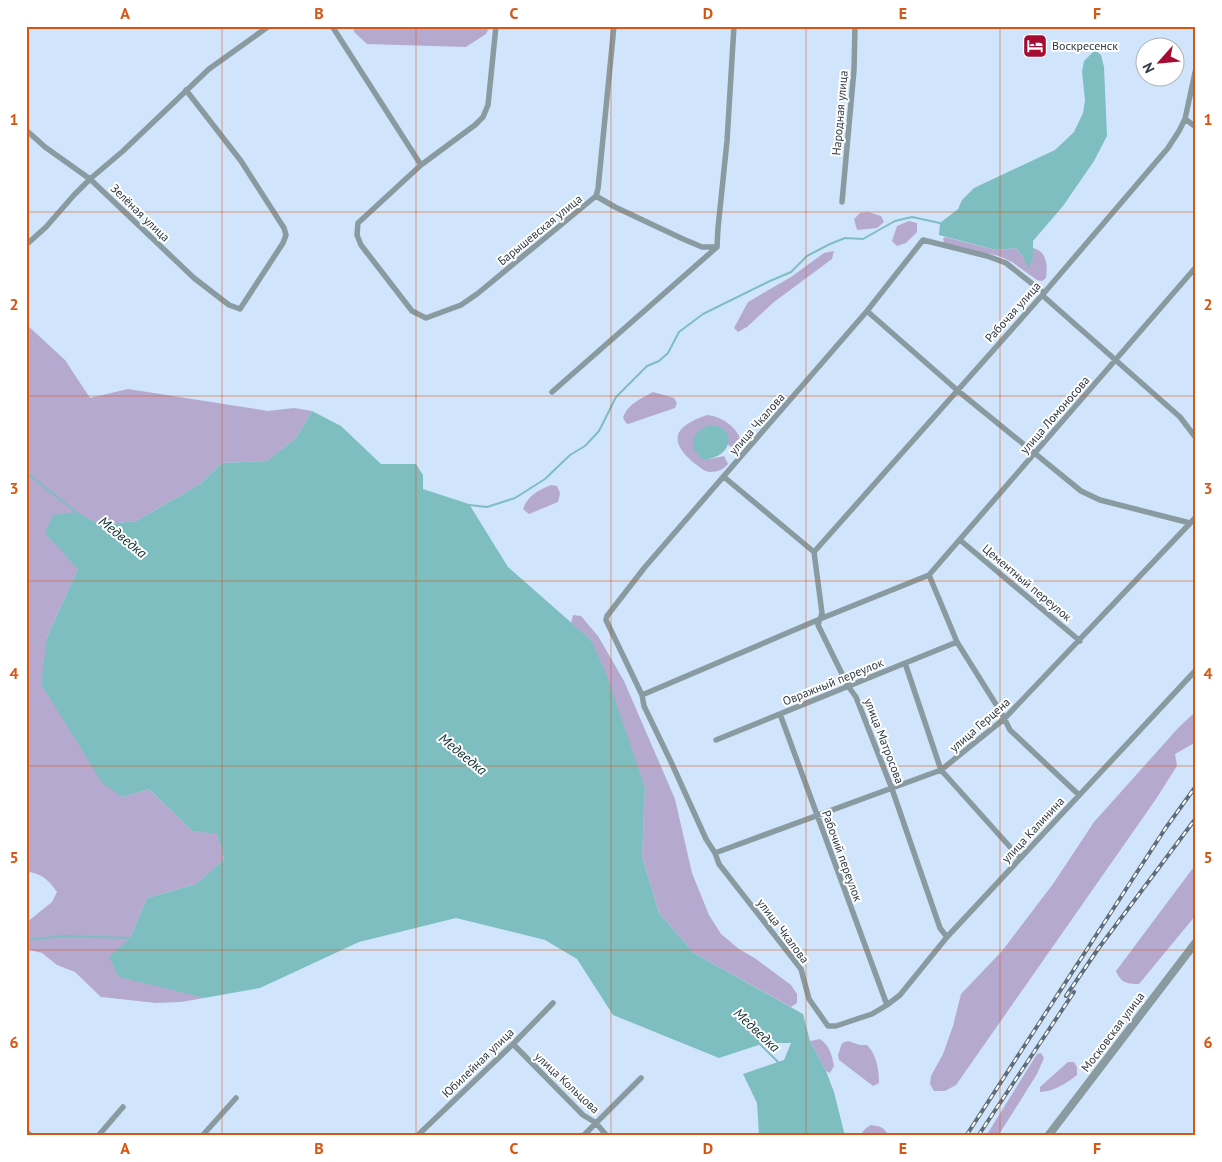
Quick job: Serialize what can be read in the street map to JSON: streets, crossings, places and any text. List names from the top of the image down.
{
  "streets": {
    "street": [
      "Народная улица",
      "Зелёная улица",
      "Барышевская улица",
      "Рабочая улица",
      "улица Ломоносова",
      "улица Чкалова",
      "Цементный переулок",
      "Овражный переулок",
      "улица Герцена",
      "улица Матросова",
      "улица Калинина",
      "Рабочий переулок",
      "Московская улица",
      "Юбилейная улица",
      "улица Кольцова"
    ]
  },
  "crossings": [
    ["Рабочая улица", "улица Чкалова"],
    ["Рабочая улица", "улица Матросова"],
    ["улица Ломоносова", "Цементный переулок"],
    ["улица Чкалова", "улица Герцена"],
    ["улица Чкалова", "улица Калинина"],
    ["Цементный переулок", "улица Герцена"],
    ["Овражный переулок", "улица Матросова"],
    ["Овражный переулок", "Рабочий переулок"],
    ["улица Герцена", "улица Матросова"],
    ["улица Герцена", "Рабочий переулок"],
    ["улица Матросова", "улица Калинина"],
    ["улица Калинина", "Рабочий переулок"],
    ["Юбилейная улица", "улица Кольцова"]
  ],
  "water": ["Медведка"],
  "places": {
    "hotel": ["Воскресенск"]
  },
  "north": "bottom left",
  "grid": {
    "columns": [
      "A",
      "B",
      "C",
      "D",
      "E",
      "F"
    ],
    "rows": [
      "1",
      "2",
      "3",
      "4",
      "5",
      "6"
    ]
  }
}
